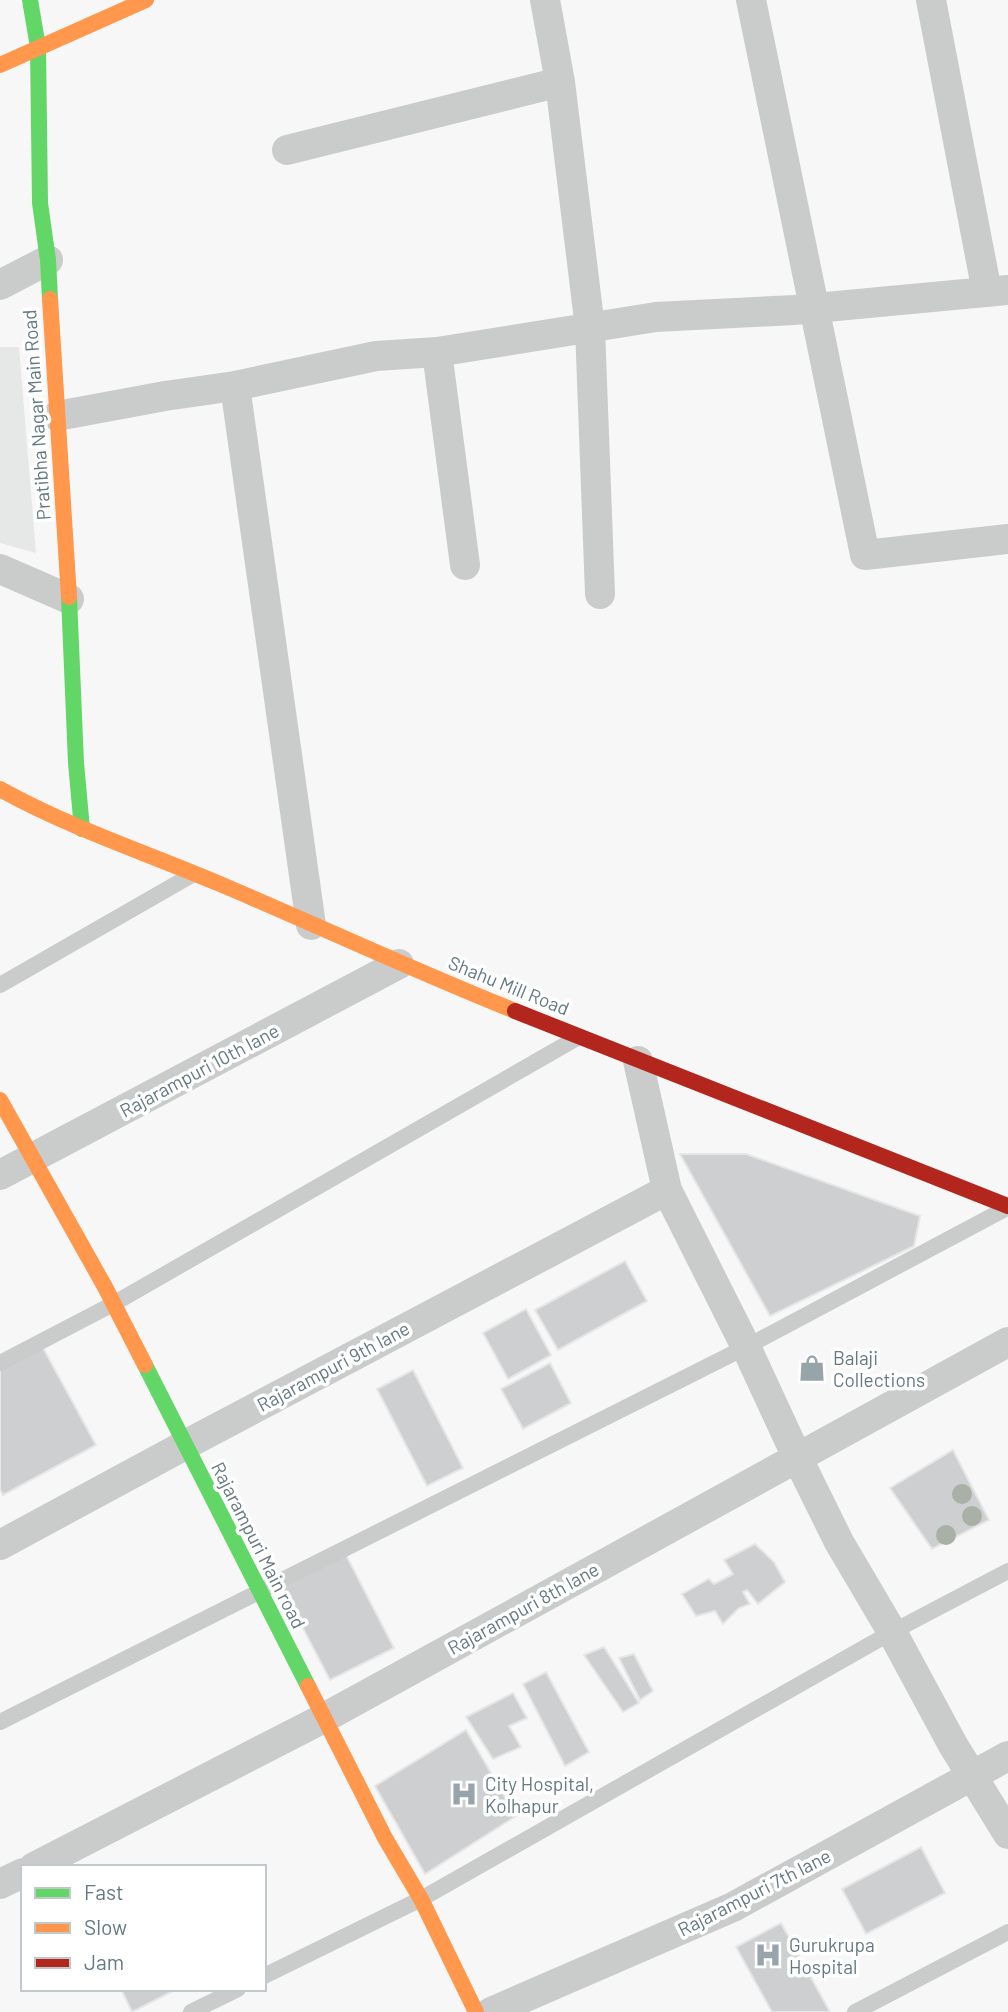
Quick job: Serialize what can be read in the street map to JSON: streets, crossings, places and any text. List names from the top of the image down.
{
  "streets": {
    "street": [
      "Pratibha Nagar Main Road",
      "Shahu Mill Road",
      "Rajarampuri 10th lane",
      "Rajarampuri 9th lane",
      "Rajarampuri Main road",
      "Rajarampuri 8th lane",
      "Rajarampuri 7th lane"
    ]
  },
  "crossings": [
    ["Pratibha Nagar Main Road", "Shahu Mill Road"],
    ["Shahu Mill Road", "Rajarampuri 10th lane"],
    ["Rajarampuri 10th lane", "Rajarampuri Main road"],
    ["Rajarampuri 9th lane", "Rajarampuri Main road"],
    ["Rajarampuri Main road", "Rajarampuri 8th lane"]
  ],
  "places": {
    "shop": ["Balaji Collections"],
    "hospital": ["City Hospital, Kolhapur", "Gurukrupa Hospital"]
  },
  "legend": ["Fast", "Slow", "Jam"]
}
